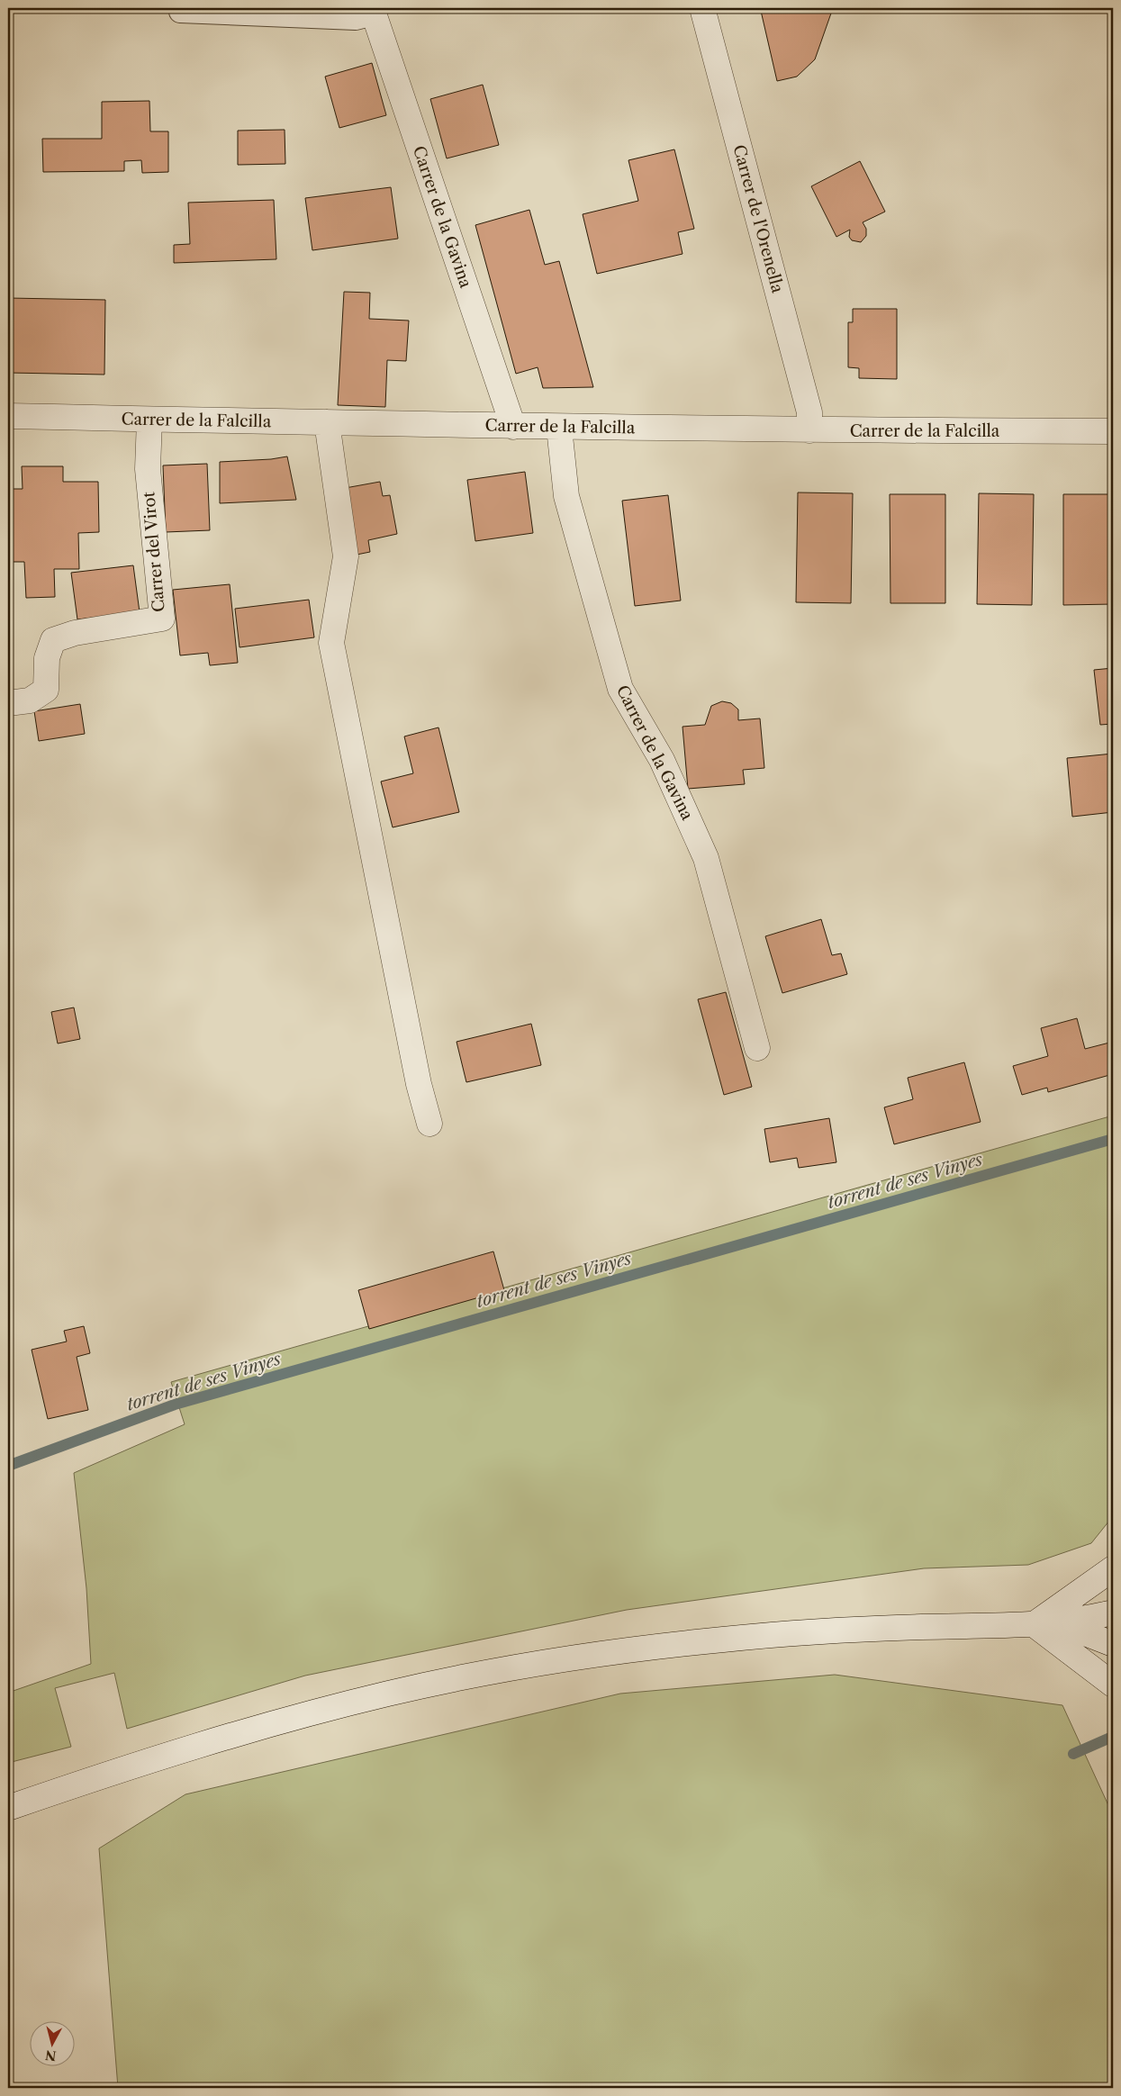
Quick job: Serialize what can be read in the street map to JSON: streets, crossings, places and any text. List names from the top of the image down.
{
  "streets": {
    "street": [
      "Carrer de la Gavina",
      "Carrer de l'Orenella",
      "Carrer de la Falcilla",
      "Carrer del Virot"
    ]
  },
  "crossings": [
    ["Carrer de la Gavina", "Carrer de la Falcilla"],
    ["Carrer de l'Orenella", "Carrer de la Falcilla"],
    ["Carrer de la Falcilla", "Carrer del Virot"]
  ],
  "water": ["torrent de ses Vinyes"],
  "north": "bottom"
}
